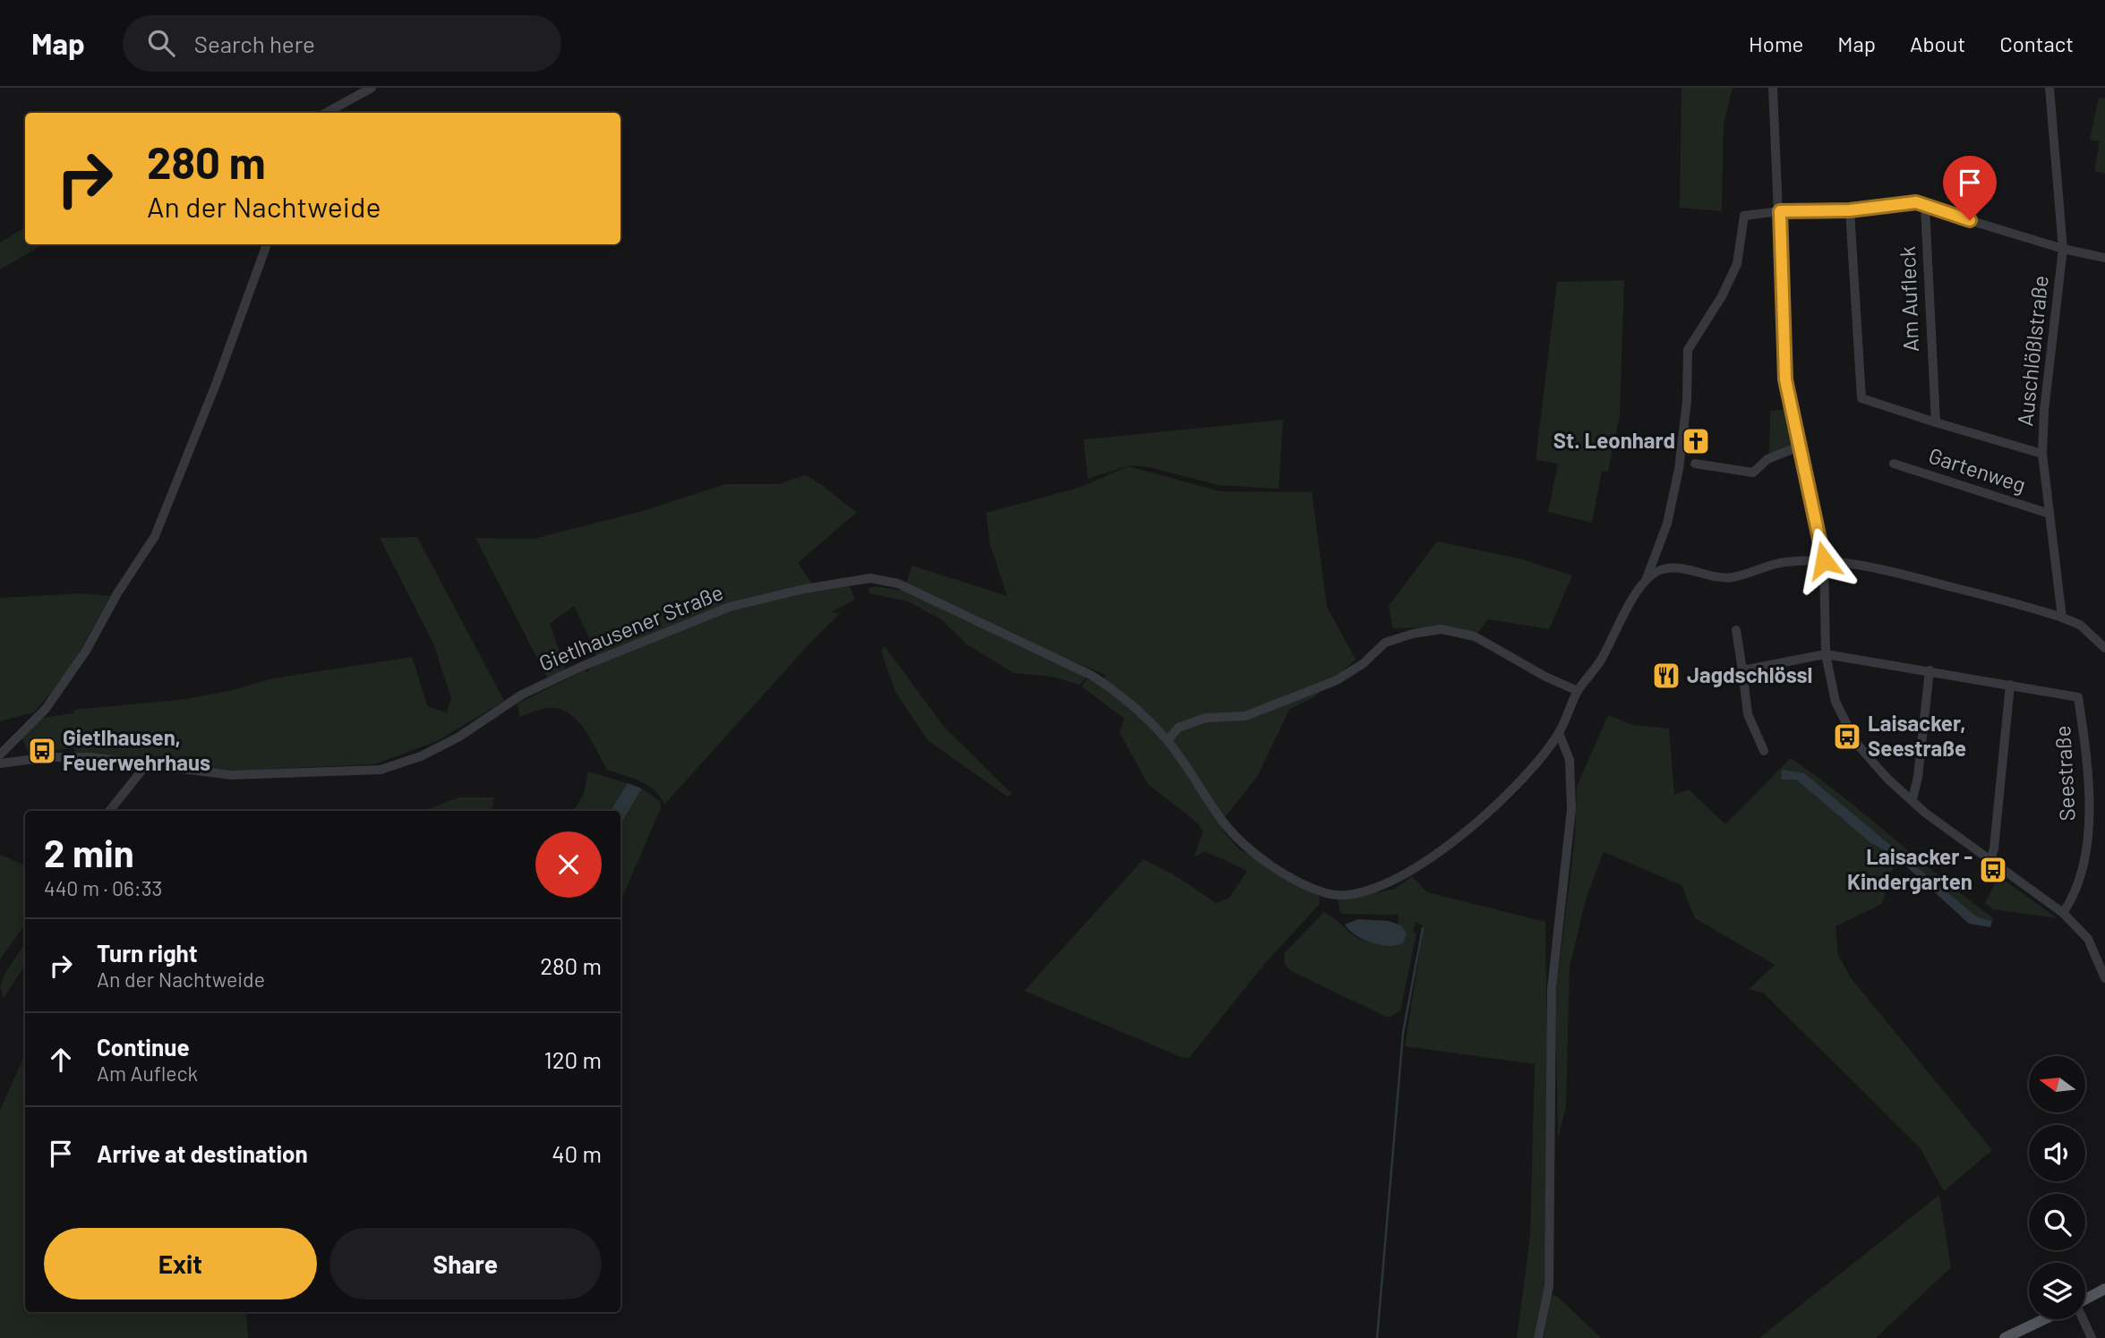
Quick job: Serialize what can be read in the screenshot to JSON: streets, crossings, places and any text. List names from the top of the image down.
{
  "streets": {
    "street": [
      "Am Aufleck",
      "Auschlößlstraße",
      "Gartenweg",
      "Gietlhausener Straße",
      "Seestraße"
    ]
  },
  "crossings": [
    ["Auschlößlstraße", "Gartenweg"]
  ],
  "places": {
    "church": ["St. Leonhard"],
    "restaurant": ["Jagdschlössl"],
    "bus stop": ["Laisacker, Seestraße", "Gietlhausen, Feuerwehrhaus", "Laisacker - Kindergarten"]
  },
  "north": "left",
  "page": {
    "header": "Map",
    "search": "Search here",
    "nav": [
      "Home",
      "Map",
      "About",
      "Contact"
    ],
    "turn": ["280 m", "An der Nachtweide"],
    "heading": ["2 min", "440 m · 06:33"],
    "list": [
      {
        "name": "Turn right",
        "note": "An der Nachtweide",
        "value": "280 m"
      },
      {
        "name": "Continue",
        "note": "Am Aufleck",
        "value": "120 m"
      },
      {
        "name": "Arrive at destination",
        "value": "40 m"
      }
    ],
    "buttons": ["Exit", "Share"]
  }
}
